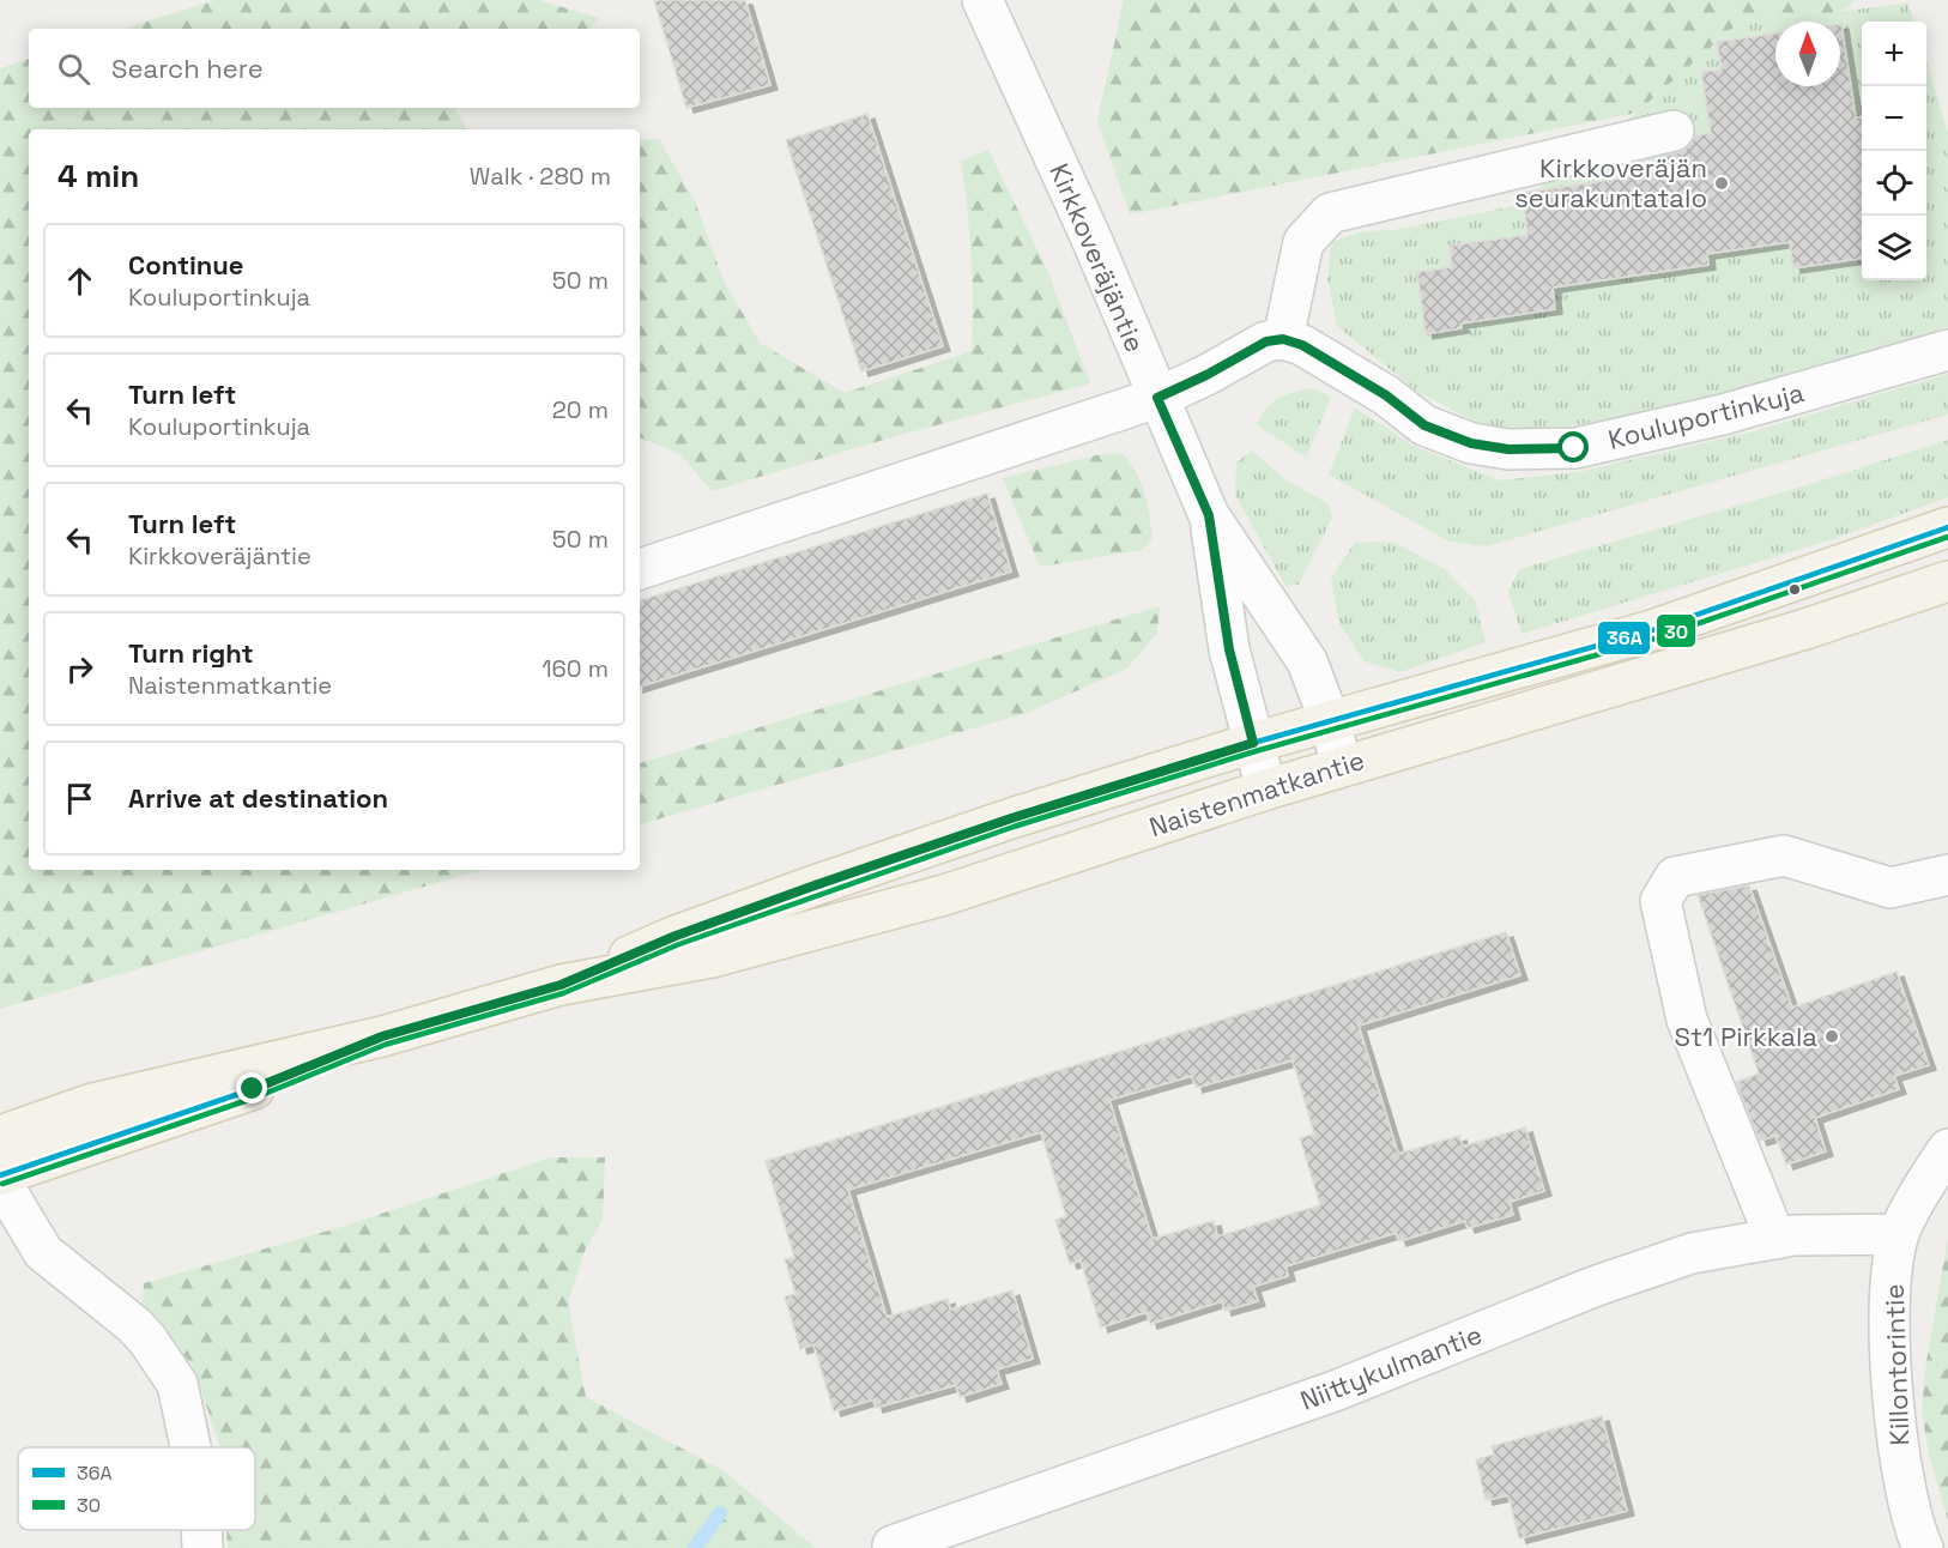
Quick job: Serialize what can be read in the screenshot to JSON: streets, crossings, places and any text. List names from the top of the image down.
{
  "streets": {
    "main road": ["Naistenmatkantie"],
    "street": [
      "Kirkkoveräjäntie",
      "Kouluportinkuja",
      "Killontorintie",
      "Niittykulmantie"
    ]
  },
  "crossings": [
    ["Kirkkoveräjäntie", "Naistenmatkantie"],
    ["Killontorintie", "Niittykulmantie"]
  ],
  "places": ["Kirkkoveräjän seurakuntatalo", "St1 Pirkkala"],
  "lines": ["transit line 36A", "transit line 30"],
  "legend": ["36A", "30"],
  "north": "top",
  "page": {
    "map_buttons": ["+", "−"],
    "search": "Search here",
    "heading": ["4 min", "Walk · 280 m"],
    "list": [
      ["Continue", "Kouluportinkuja", "50 m"],
      ["Turn left", "Kouluportinkuja", "20 m"],
      ["Turn left", "Kirkkoveräjäntie", "50 m"],
      ["Turn right", "Naistenmatkantie", "160 m"],
      "Arrive at destination"
    ]
  }
}
